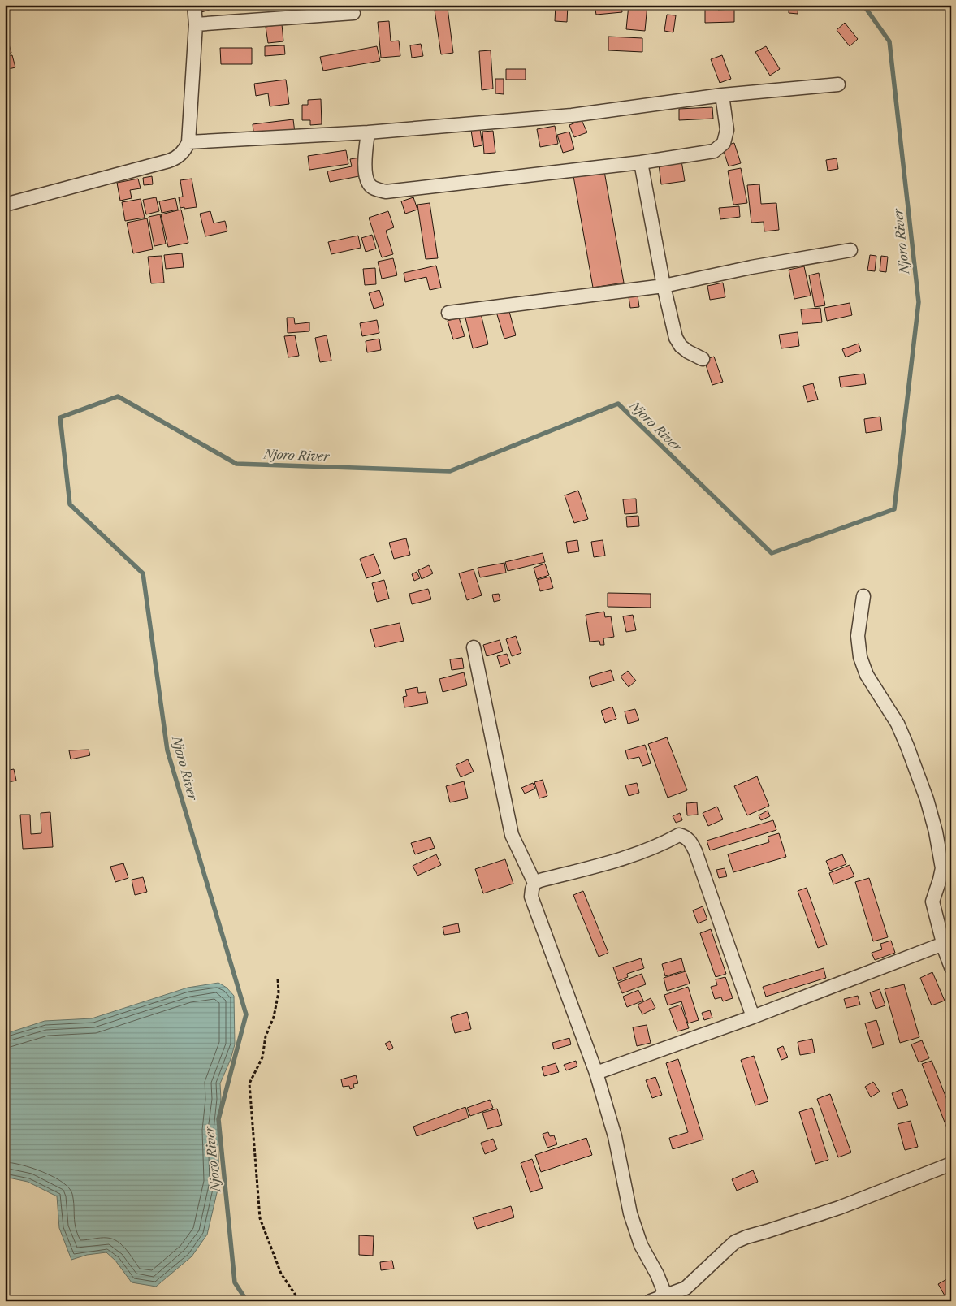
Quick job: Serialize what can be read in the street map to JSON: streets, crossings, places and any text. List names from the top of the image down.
{
  "water": ["Njoro River"]
}
